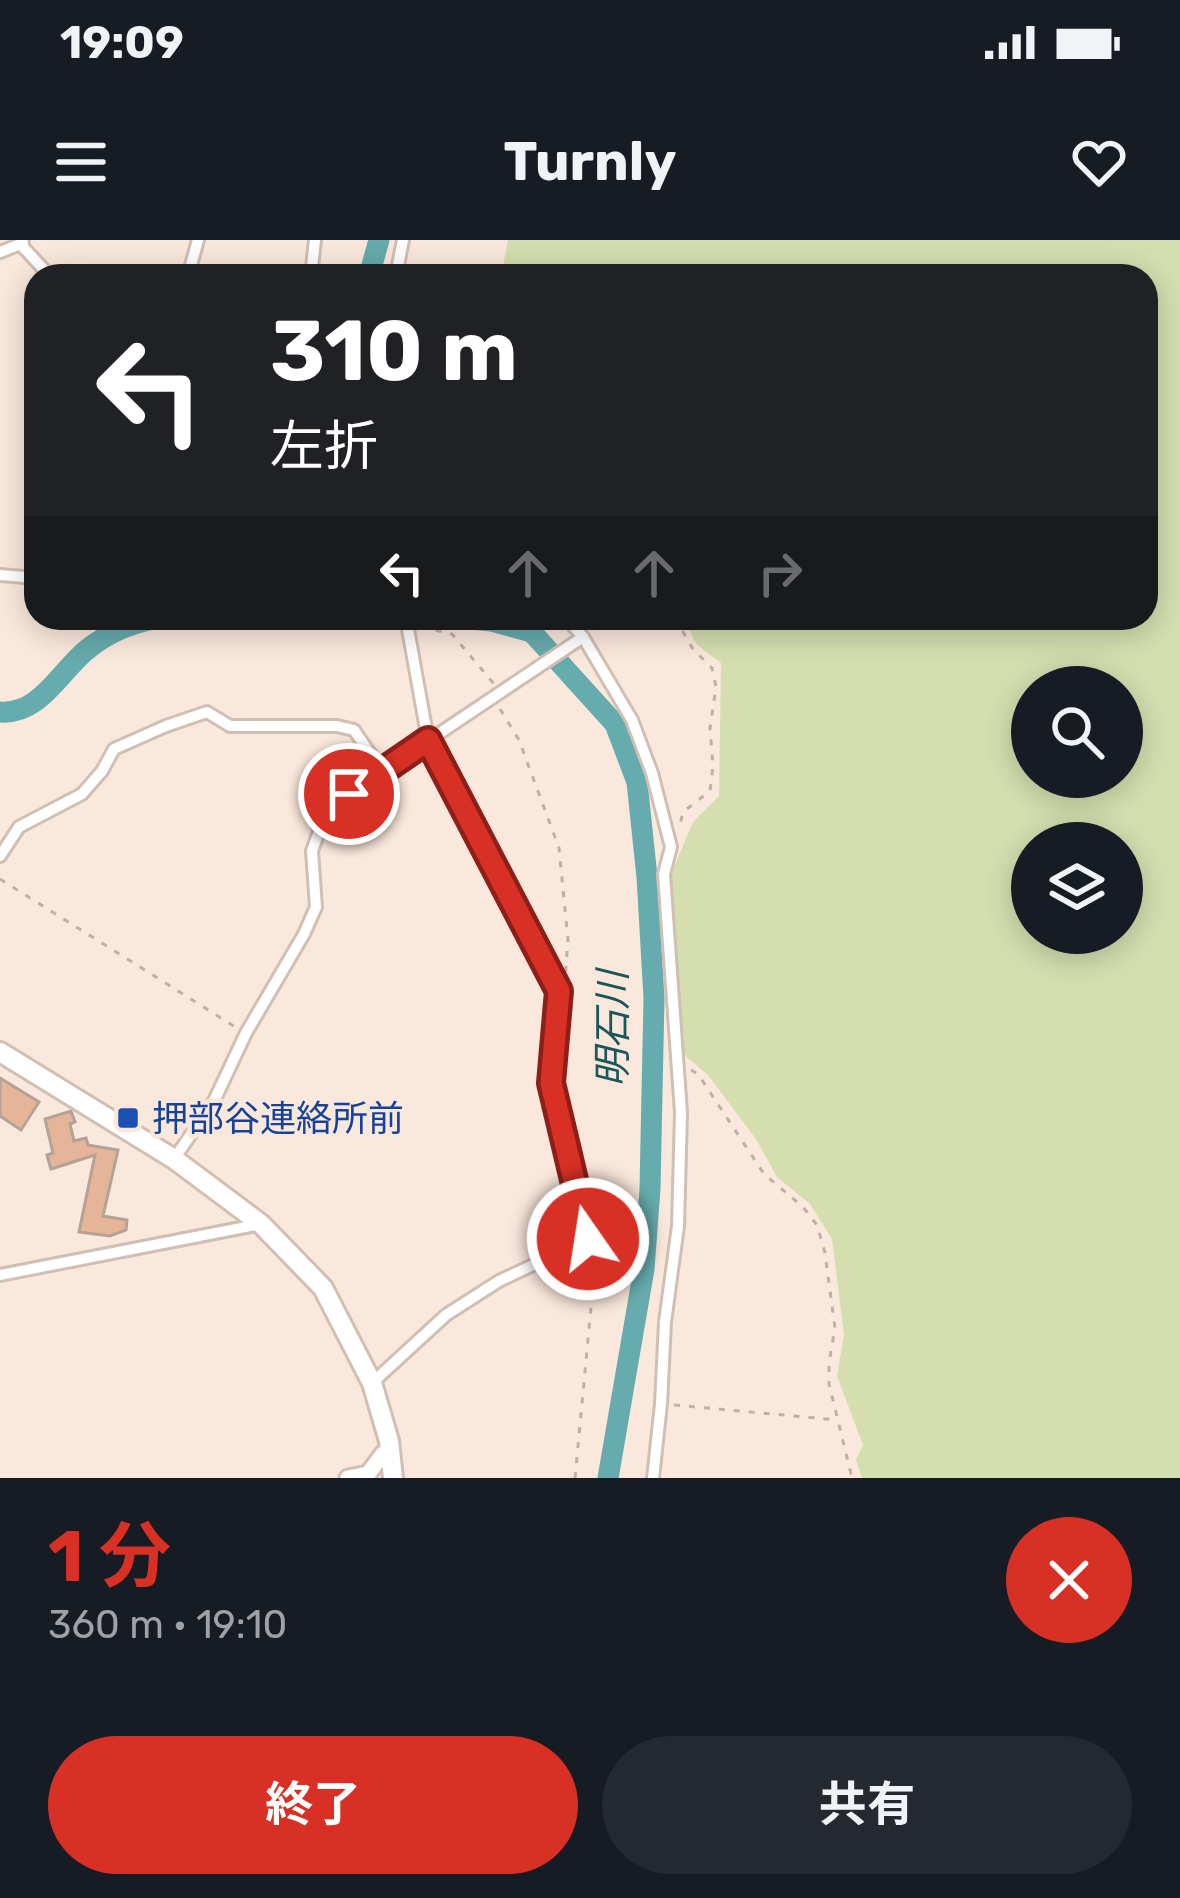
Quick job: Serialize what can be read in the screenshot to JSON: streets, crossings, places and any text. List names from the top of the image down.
{
  "water": ["明石川"],
  "places": {
    "transit": ["押部谷連絡所前"]
  },
  "page": {
    "status": "19:09",
    "header": "Turnly",
    "turn": ["310 m", "左折"],
    "heading": ["1 分", "360 m · 19:10"],
    "buttons": ["終了", "共有"]
  }
}
